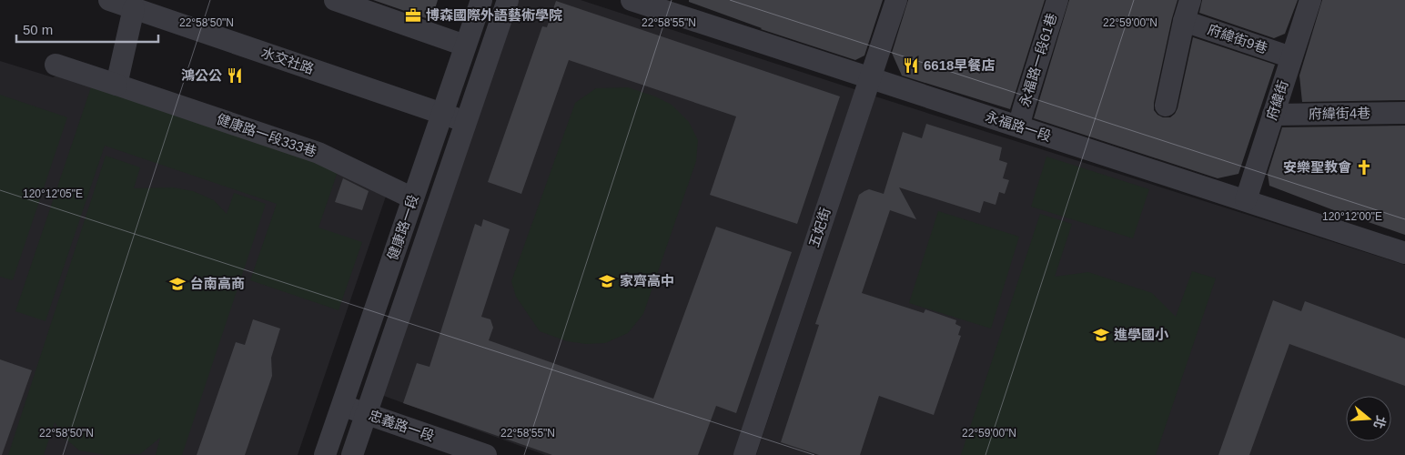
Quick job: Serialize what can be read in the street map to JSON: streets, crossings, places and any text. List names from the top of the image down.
{
  "streets": {
    "street": [
      "府緯街9巷",
      "永福路一段61巷",
      "水交社路",
      "府緯街",
      "府緯街4巷",
      "永福路一段",
      "健康路一段333巷",
      "健康路一段",
      "五妃街",
      "忠義路一段"
    ]
  },
  "crossings": [
    ["府緯街9巷", "府緯街"],
    ["水交社路", "健康路一段"],
    ["府緯街", "府緯街4巷"],
    ["府緯街", "永福路一段"],
    ["永福路一段", "五妃街"],
    ["健康路一段333巷", "健康路一段"],
    ["健康路一段", "忠義路一段"]
  ],
  "places": {
    "office": ["博森國際外語藝術學院"],
    "restaurant": ["6618早餐店", "鴻公公"],
    "church": ["安樂聖教會"],
    "school or university": ["家齊高中", "台南高商", "進學國小"]
  },
  "scale_bar": "50 m",
  "north": "right",
  "coordinates": [
    "22°58'50\"N",
    "22°58'55\"N",
    "22°59'00\"N",
    "120°12'05\"E",
    "120°12'00\"E"
  ]
}
